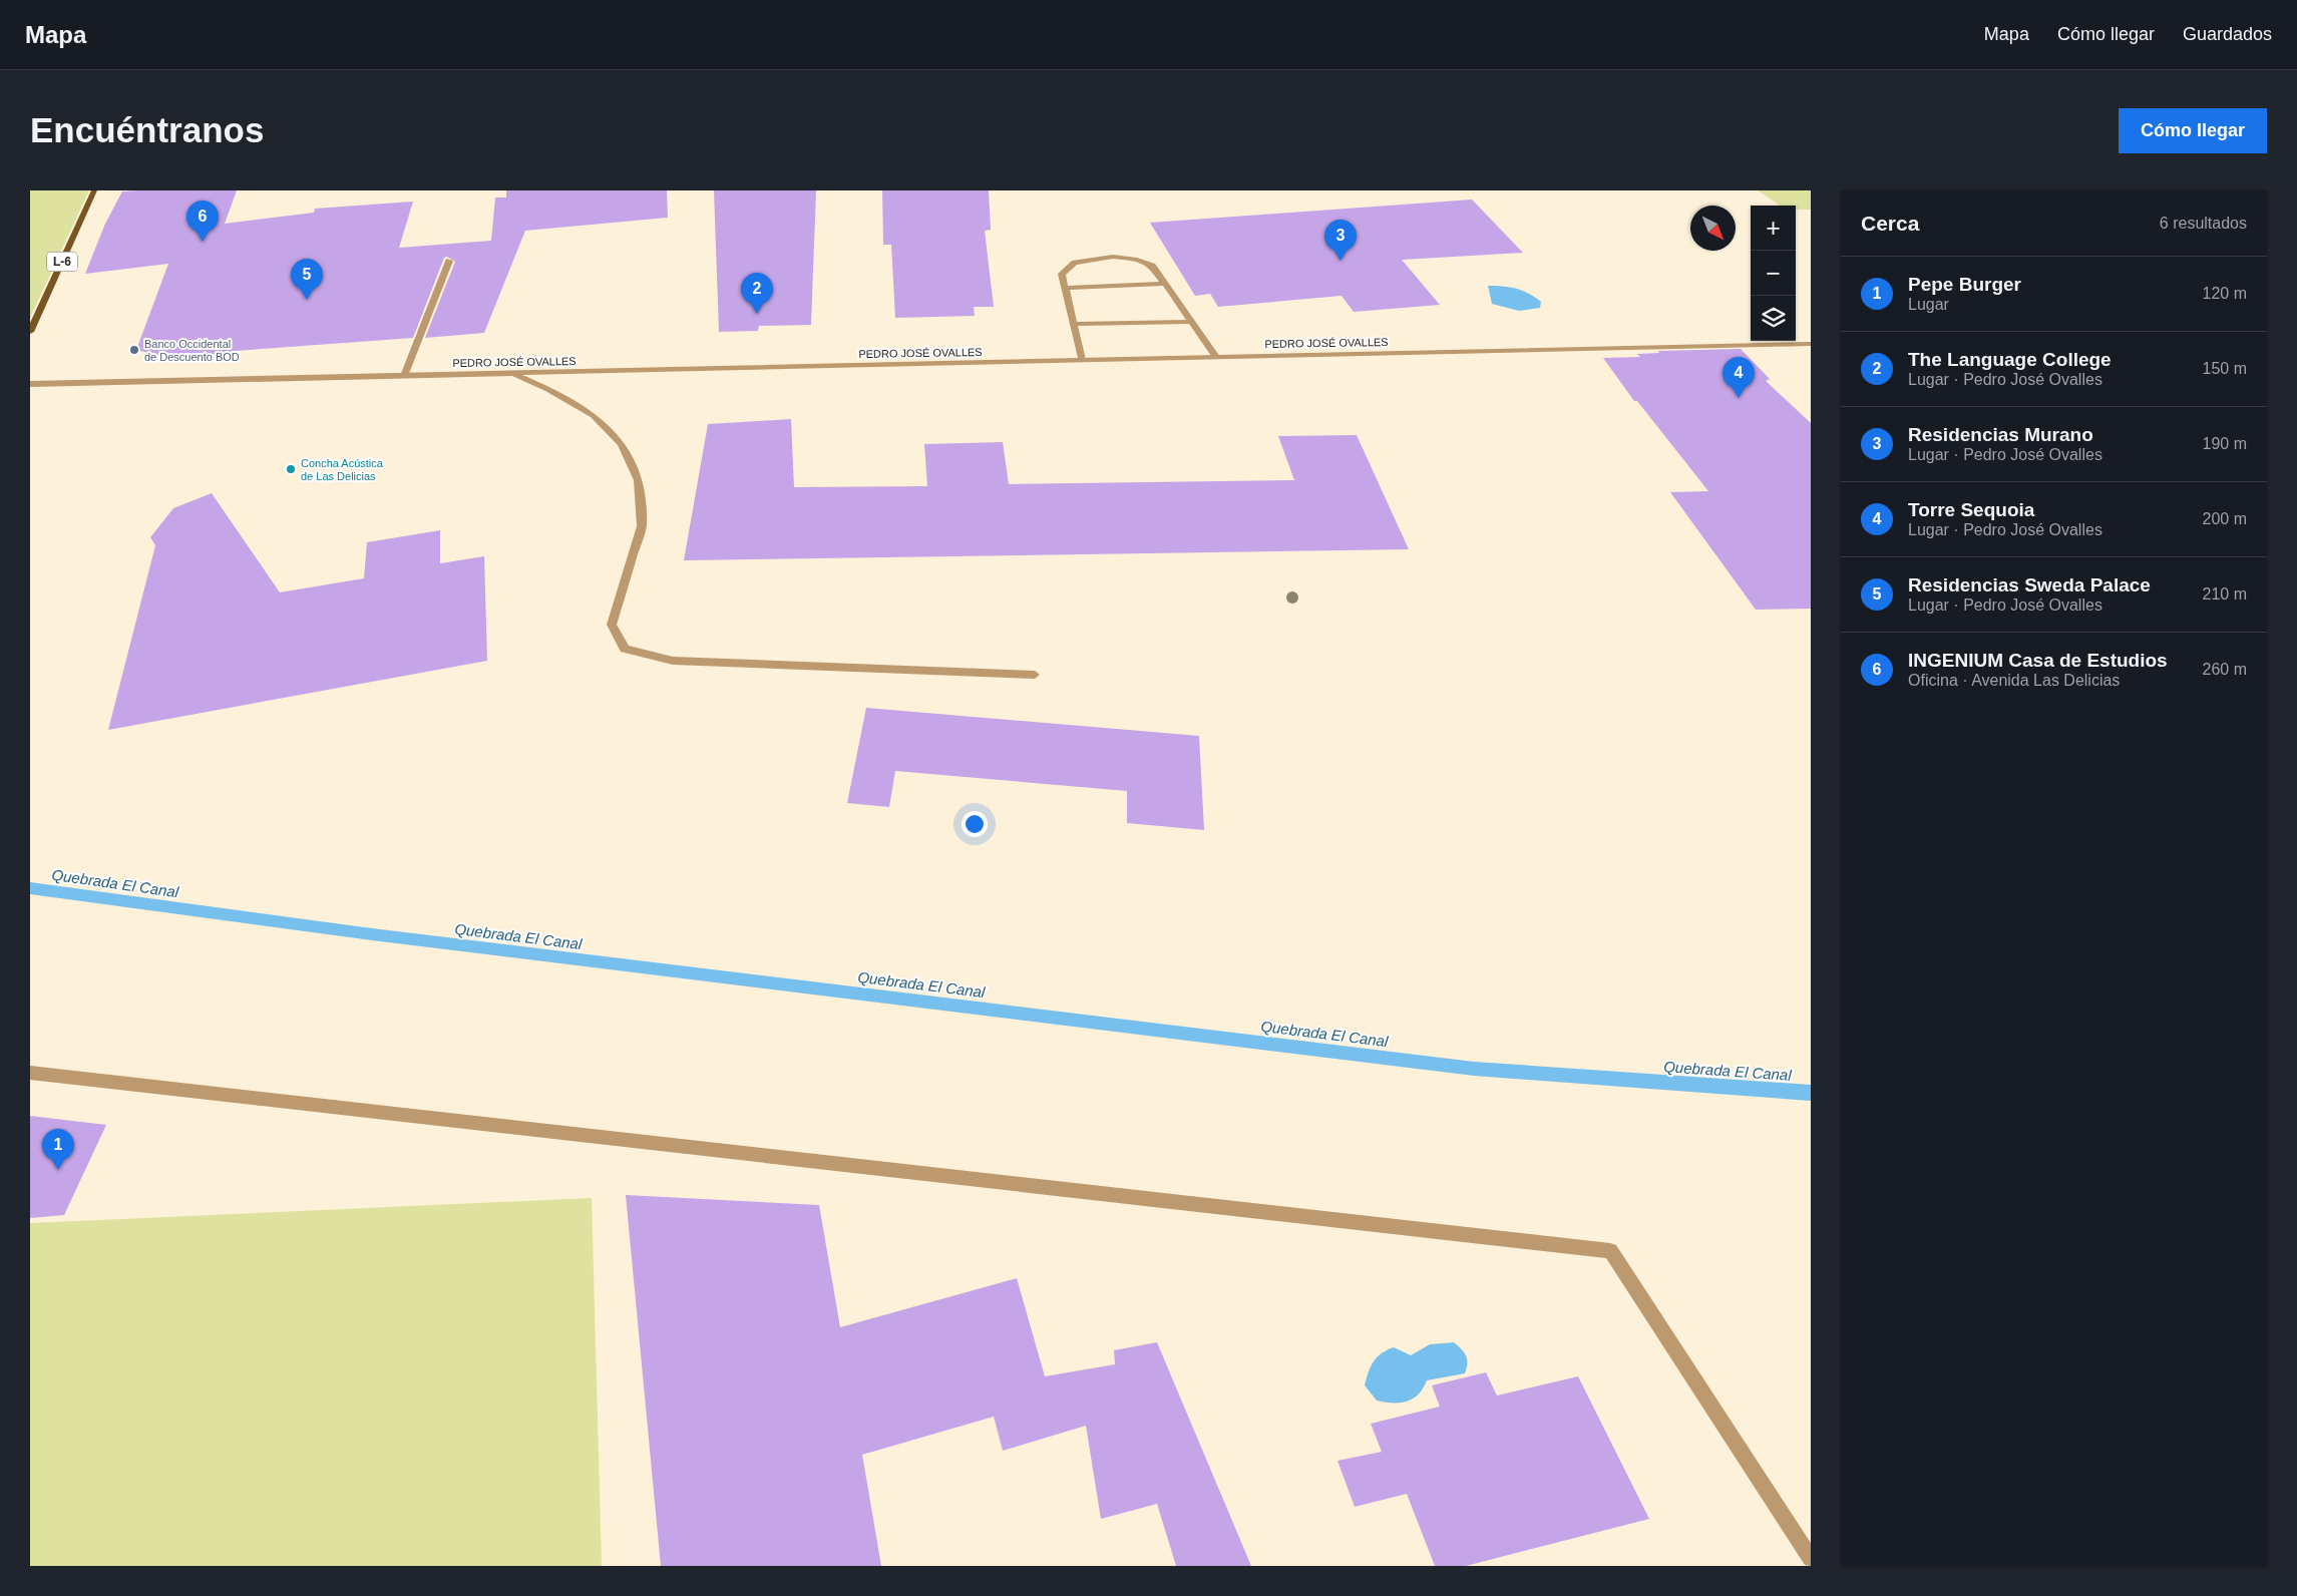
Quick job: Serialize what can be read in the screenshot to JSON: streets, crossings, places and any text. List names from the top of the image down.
{
  "streets": {
    "main road": ["L-6"],
    "street": ["PEDRO JOSÉ OVALLES"]
  },
  "water": ["Quebrada El Canal"],
  "places": ["Banco Occidental de Descuento BOD", "Concha Acústica de Las Delicias"],
  "north": "bottom right",
  "page": {
    "header": "Mapa",
    "nav": ["Mapa", "Cómo llegar", "Guardados"],
    "buttons": "Cómo llegar",
    "title": "Encuéntranos",
    "heading": ["Cerca", "6 resultados"],
    "pins": [
      "6",
      "3",
      "5",
      "2",
      "4",
      "1"
    ],
    "map_buttons": ["+", "−"],
    "list": [
      {
        "mark": "1",
        "name": "Pepe Burger",
        "note": "Lugar",
        "value": "120 m"
      },
      {
        "mark": "2",
        "name": "The Language College",
        "note": "Lugar · Pedro José Ovalles",
        "value": "150 m"
      },
      {
        "mark": "3",
        "name": "Residencias Murano",
        "note": "Lugar · Pedro José Ovalles",
        "value": "190 m"
      },
      {
        "mark": "4",
        "name": "Torre Sequoia",
        "note": "Lugar · Pedro José Ovalles",
        "value": "200 m"
      },
      {
        "mark": "5",
        "name": "Residencias Sweda Palace",
        "note": "Lugar · Pedro José Ovalles",
        "value": "210 m"
      },
      {
        "mark": "6",
        "name": "INGENIUM Casa de Estudios",
        "note": "Oficina · Avenida Las Delicias",
        "value": "260 m"
      }
    ]
  }
}
